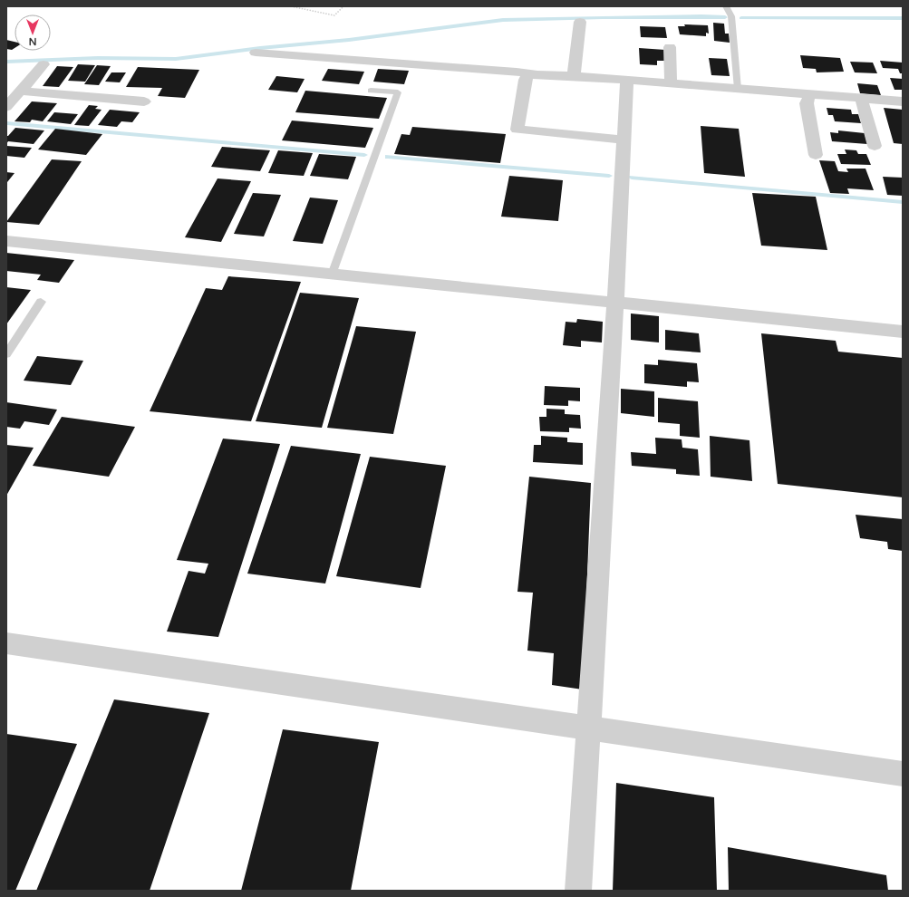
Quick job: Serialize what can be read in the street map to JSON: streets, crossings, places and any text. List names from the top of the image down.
{
  "north": "bottom"
}
